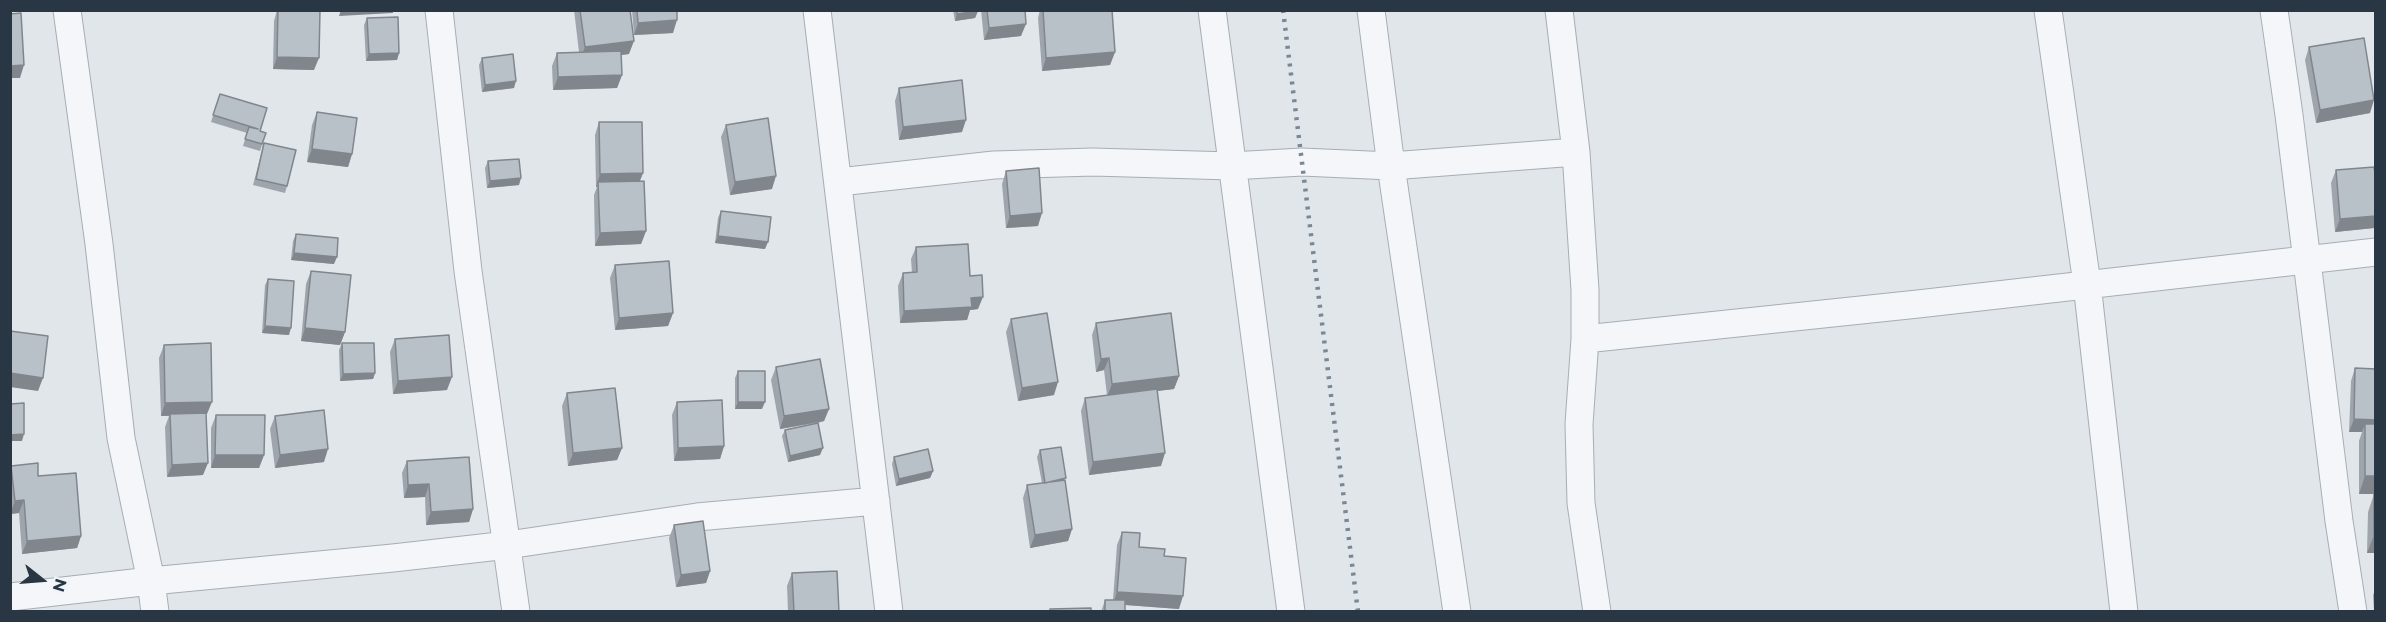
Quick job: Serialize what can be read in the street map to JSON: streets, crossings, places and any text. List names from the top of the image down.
{
  "north": "right"
}
